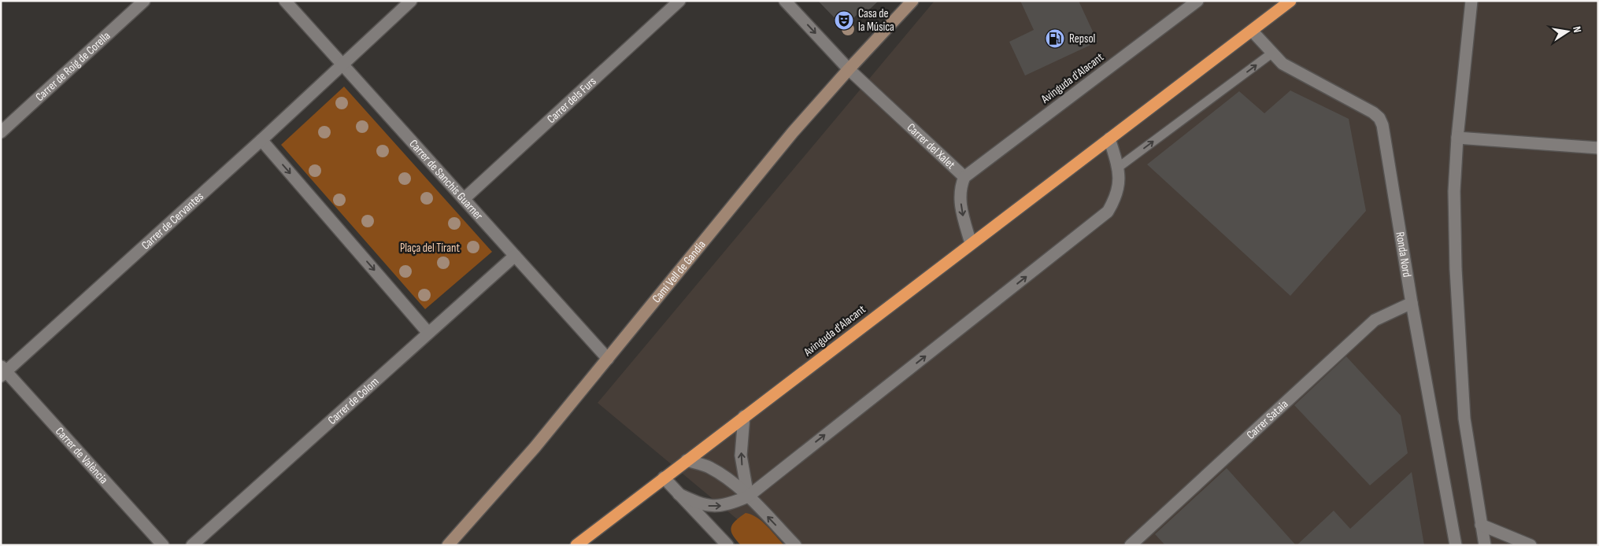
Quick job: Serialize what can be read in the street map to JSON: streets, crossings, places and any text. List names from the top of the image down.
{
  "streets": {
    "highway": ["Avinguda d'Alacant"],
    "street": [
      "Carrer de Roig de Corella",
      "Carrer dels Furs",
      "Carrer del Xalet",
      "Carrer de Sanchis Guarner",
      "Carrer de Cervantes",
      "Ronda Nord",
      "Camí Vell de Gandia",
      "Carrer de Colom",
      "Carrer Sataia",
      "Carrer de València"
    ]
  },
  "crossings": [
    ["Avinguda d'Alacant", "Carrer del Xalet"],
    ["Avinguda d'Alacant", "Ronda Nord"],
    ["Carrer dels Furs", "Carrer de Sanchis Guarner"],
    ["Carrer del Xalet", "Camí Vell de Gandia"],
    ["Carrer de Sanchis Guarner", "Carrer de Cervantes"],
    ["Carrer de Sanchis Guarner", "Camí Vell de Gandia"],
    ["Carrer de Sanchis Guarner", "Carrer de Colom"],
    ["Carrer de Cervantes", "Carrer de València"],
    ["Ronda Nord", "Carrer Sataia"]
  ],
  "one_way": ["Carrer del Xalet"],
  "parks": ["Plaça del Tirant"],
  "places": {
    "theatre": ["Casa de la Música"],
    "fuel station": ["Repsol"]
  },
  "north": "right"
}
